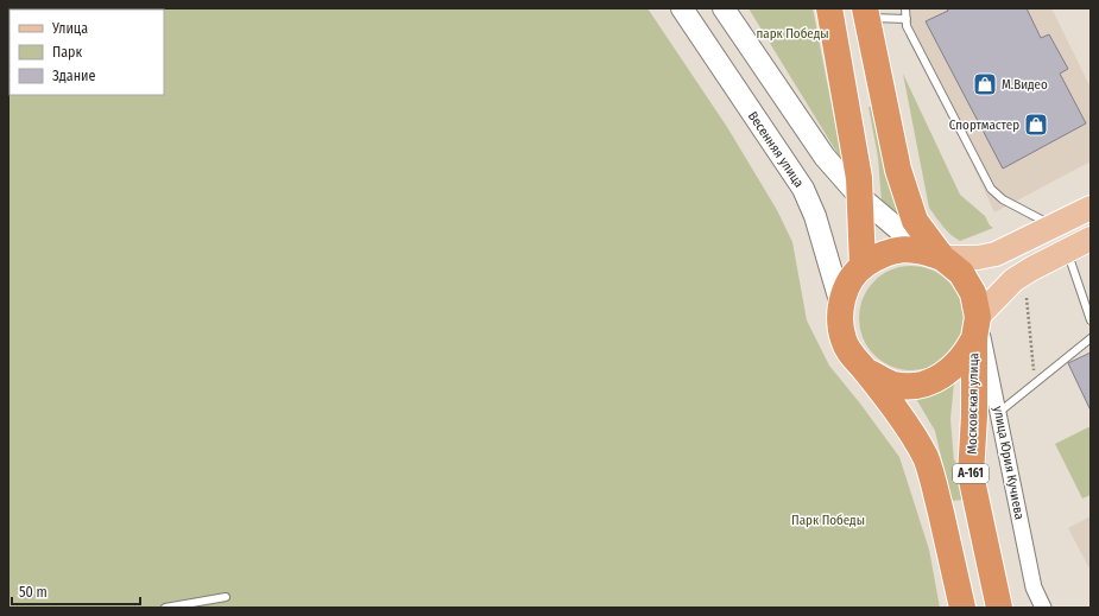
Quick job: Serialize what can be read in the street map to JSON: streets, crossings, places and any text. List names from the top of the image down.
{
  "streets": {
    "highway": ["Московская улица", "А-161"],
    "street": ["Весенняя улица", "улица Юрия Кучиева"]
  },
  "crossings": [
    ["Весенняя улица", "Московская улица"],
    ["Весенняя улица", "улица Юрия Кучиева"],
    ["Московская улица", "улица Юрия Кучиева"]
  ],
  "parks": ["парк Победы", "Парк Победы"],
  "places": {
    "shop": ["М.Видео", "Спортмастер"]
  },
  "legend": ["Улица", "Парк", "Здание"],
  "scale_bar": "50 m"
}
